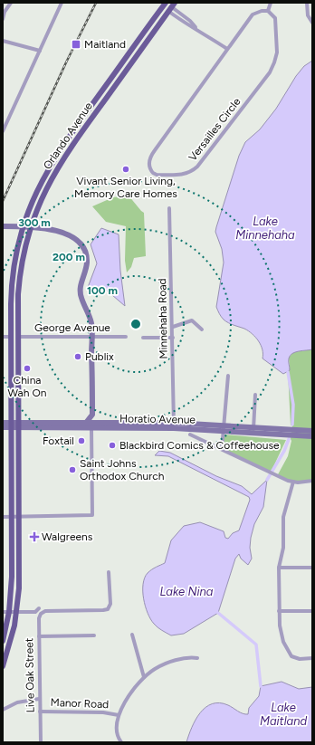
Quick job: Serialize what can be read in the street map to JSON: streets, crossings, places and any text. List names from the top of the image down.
{
  "streets": {
    "main road": ["Orlando Avenue", "Horatio Avenue"],
    "street": [
      "Versailles Circle",
      "Minnehaha Road",
      "George Avenue",
      "Live Oak Street",
      "Manor Road"
    ]
  },
  "crossings": [
    ["Orlando Avenue", "George Avenue"],
    ["Orlando Avenue", "Horatio Avenue"],
    ["Minnehaha Road", "Horatio Avenue"],
    ["Live Oak Street", "Manor Road"]
  ],
  "water": ["Lake Minnehaha", "Lake Nina", "Lake Maitland"],
  "places": {
    "transit": ["Maitland"],
    "other": [
      "Vivant Senior Living, Memory Care Homes",
      "Publix",
      "China Wah On",
      "Foxtail",
      "Blackbird Comics & Coffeehouse",
      "Saint Johns Orthodox Church"
    ],
    "health": ["Walgreens"]
  },
  "rings": ["300 m", "200 m", "100 m"]
}
